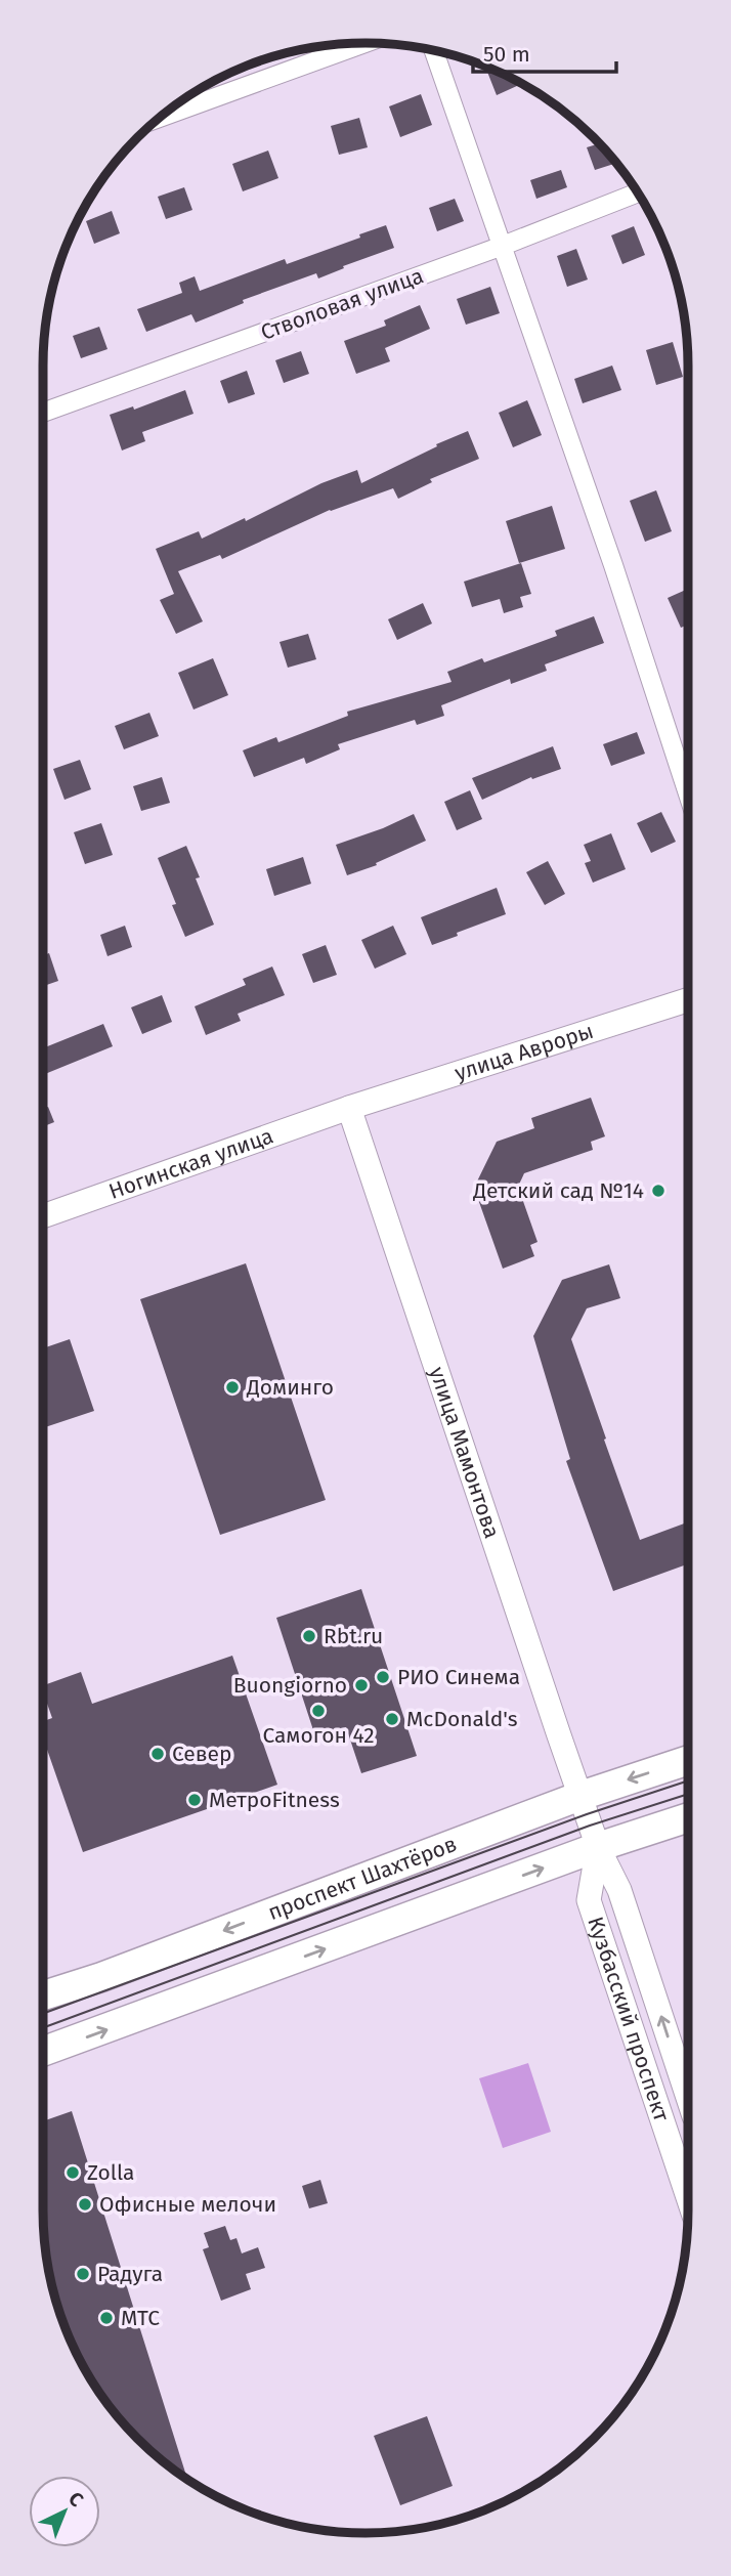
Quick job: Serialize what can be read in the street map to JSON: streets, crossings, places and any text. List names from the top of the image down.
{
  "streets": {
    "main road": ["проспект Шахтёров"],
    "street": [
      "Стволовая улица",
      "улица Авроры",
      "Ногинская улица",
      "улица Мамонтова",
      "Кузбасский проспект"
    ]
  },
  "crossings": [
    ["улица Авроры", "Ногинская улица"],
    ["улица Авроры", "улица Мамонтова"],
    ["Ногинская улица", "улица Мамонтова"],
    ["улица Мамонтова", "проспект Шахтёров"],
    ["улица Мамонтова", "Кузбасский проспект"]
  ],
  "places": [
    "Детский сад №14",
    "Доминго",
    "Rbt.ru",
    "РИО Синема",
    "Buongiorno",
    "Самогон 42",
    "McDonald's",
    "Север",
    "МетроFitness",
    "Zolla",
    "Офисные мелочи",
    "Радуга",
    "МТС"
  ],
  "scale_bar": "50 m",
  "north": "top right"
}
